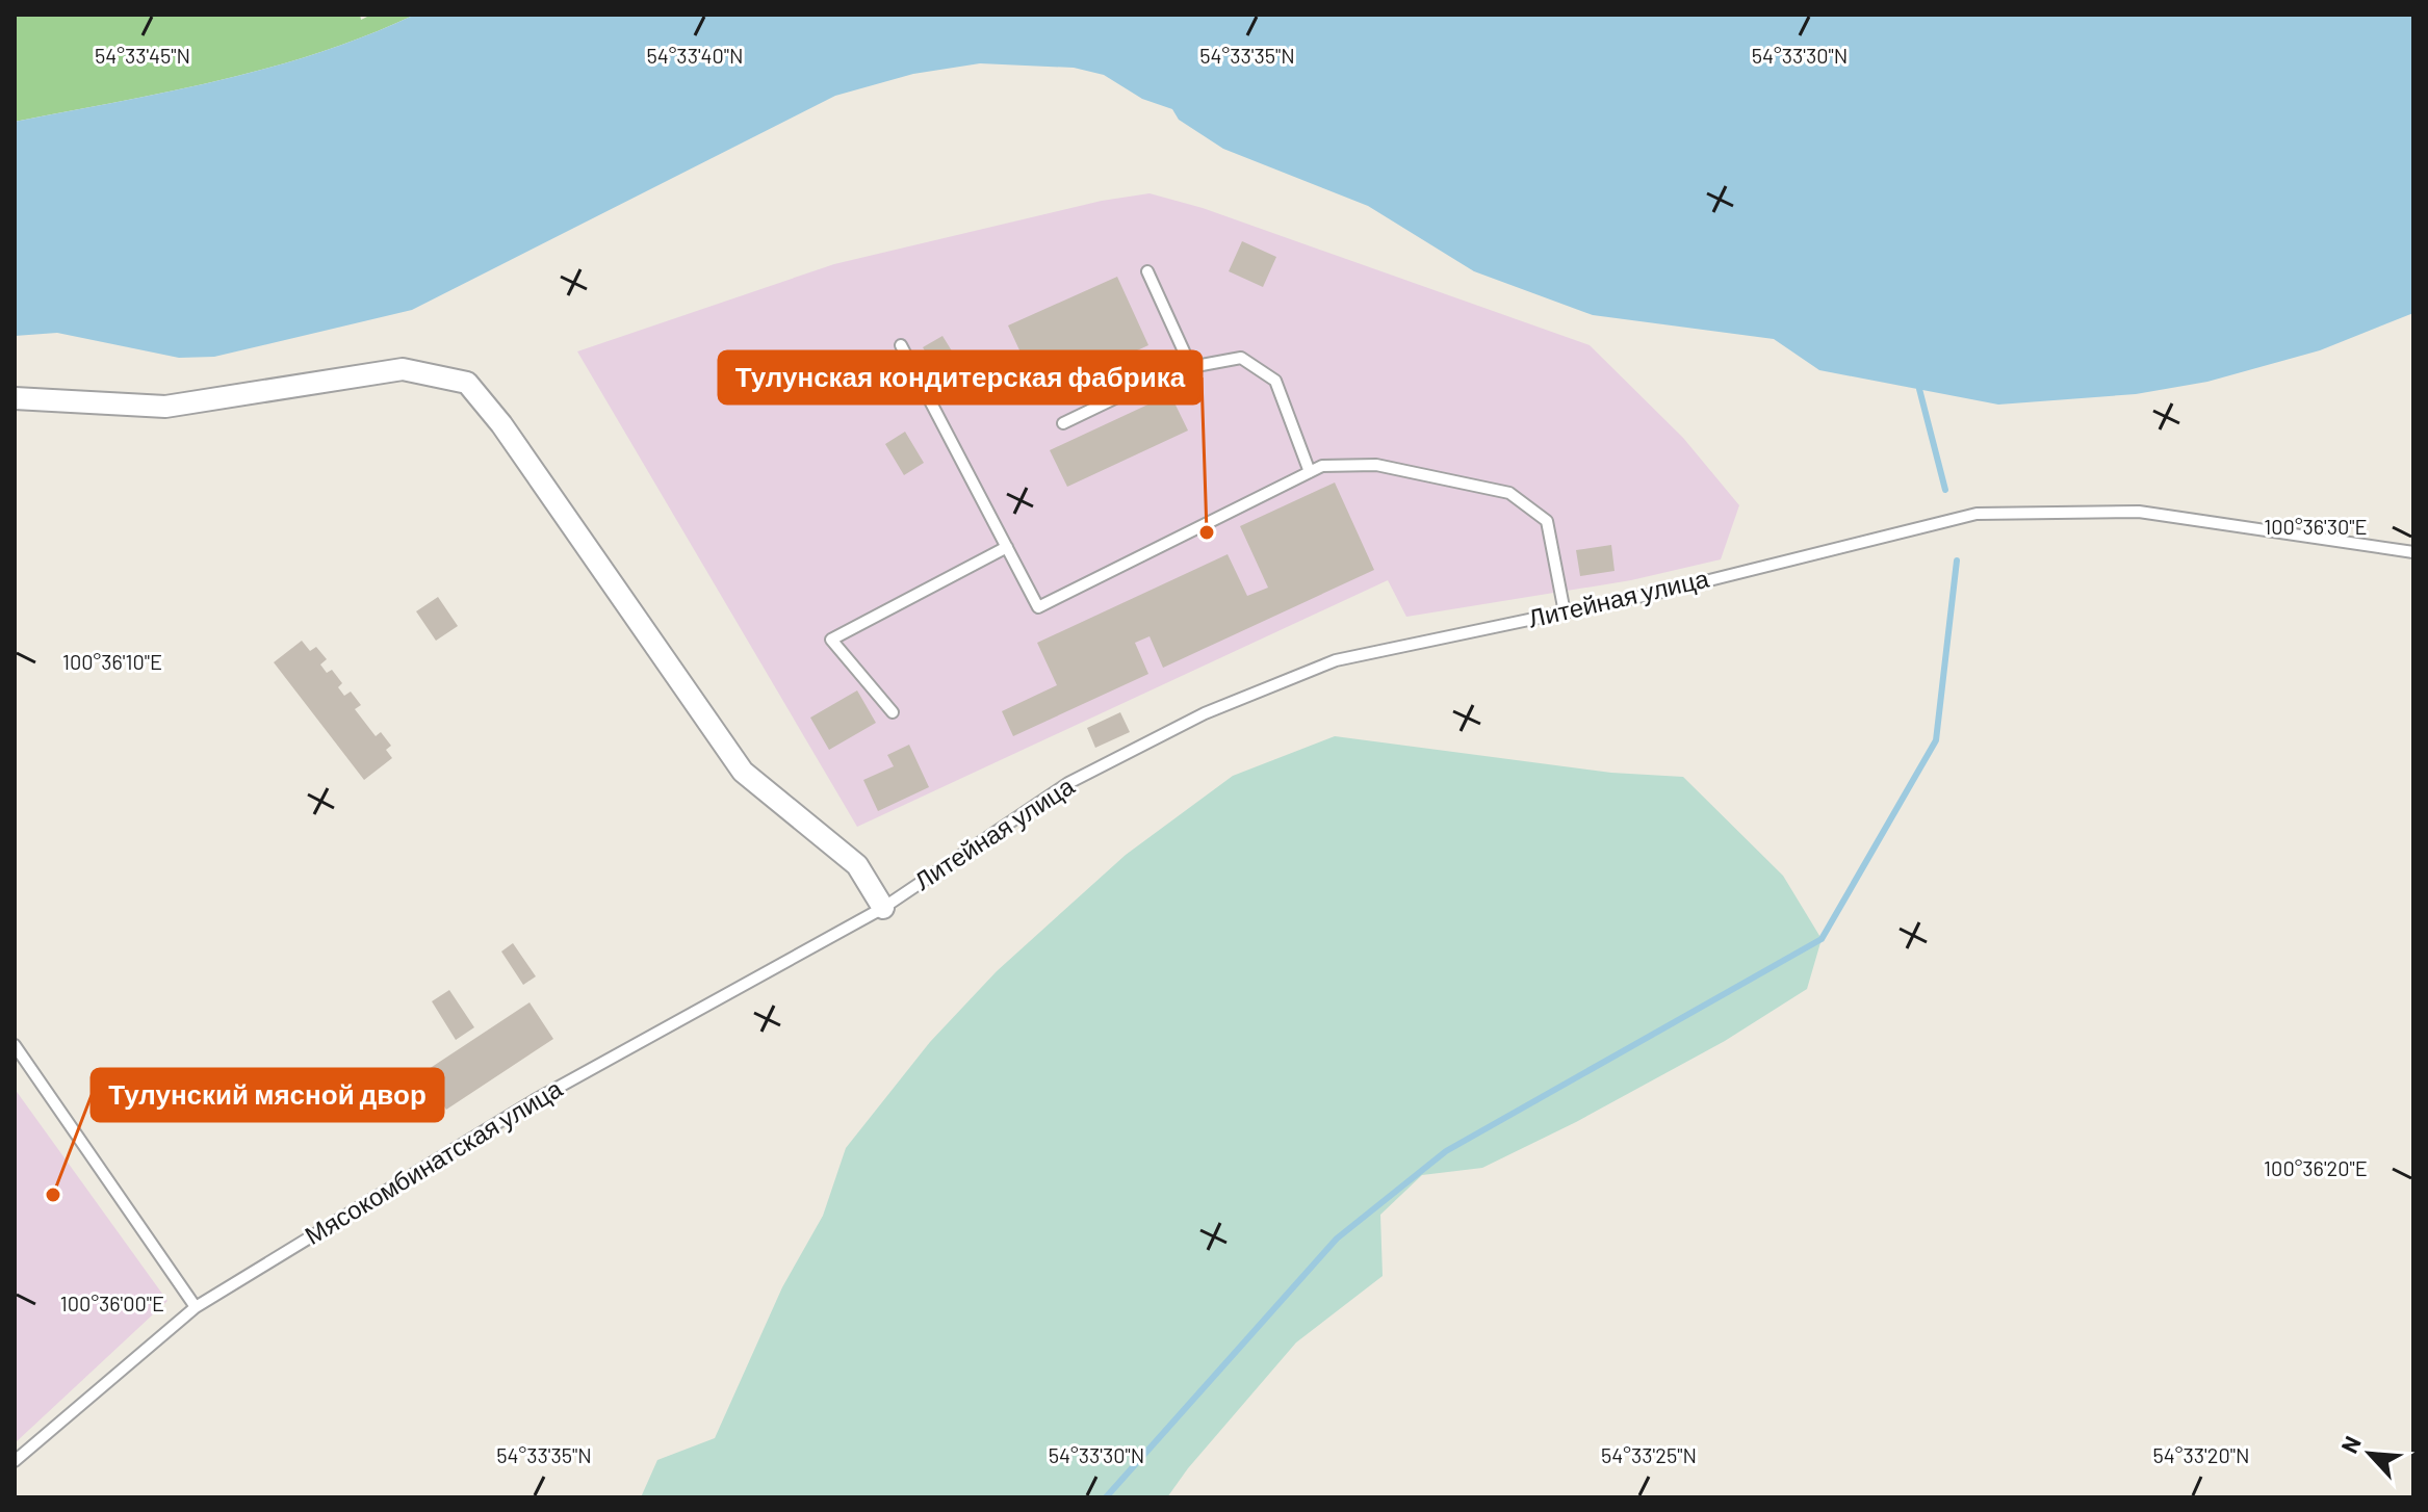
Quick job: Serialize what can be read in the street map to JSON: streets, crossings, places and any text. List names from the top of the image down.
{
  "streets": {
    "lane": ["Литейная улица", "Мясокомбинатская улица"]
  },
  "crossings": [
    ["Литейная улица", "Мясокомбинатская улица"]
  ],
  "places": ["Тулунская кондитерская фабрика", "Тулунский мясной двор"],
  "north": "top left",
  "coordinates": [
    "54°33'45\"N",
    "54°33'40\"N",
    "54°33'35\"N",
    "54°33'30\"N",
    "100°36'30\"E",
    "100°36'10\"E",
    "100°36'20\"E",
    "100°36'00\"E",
    "54°33'25\"N",
    "54°33'20\"N"
  ]
}
